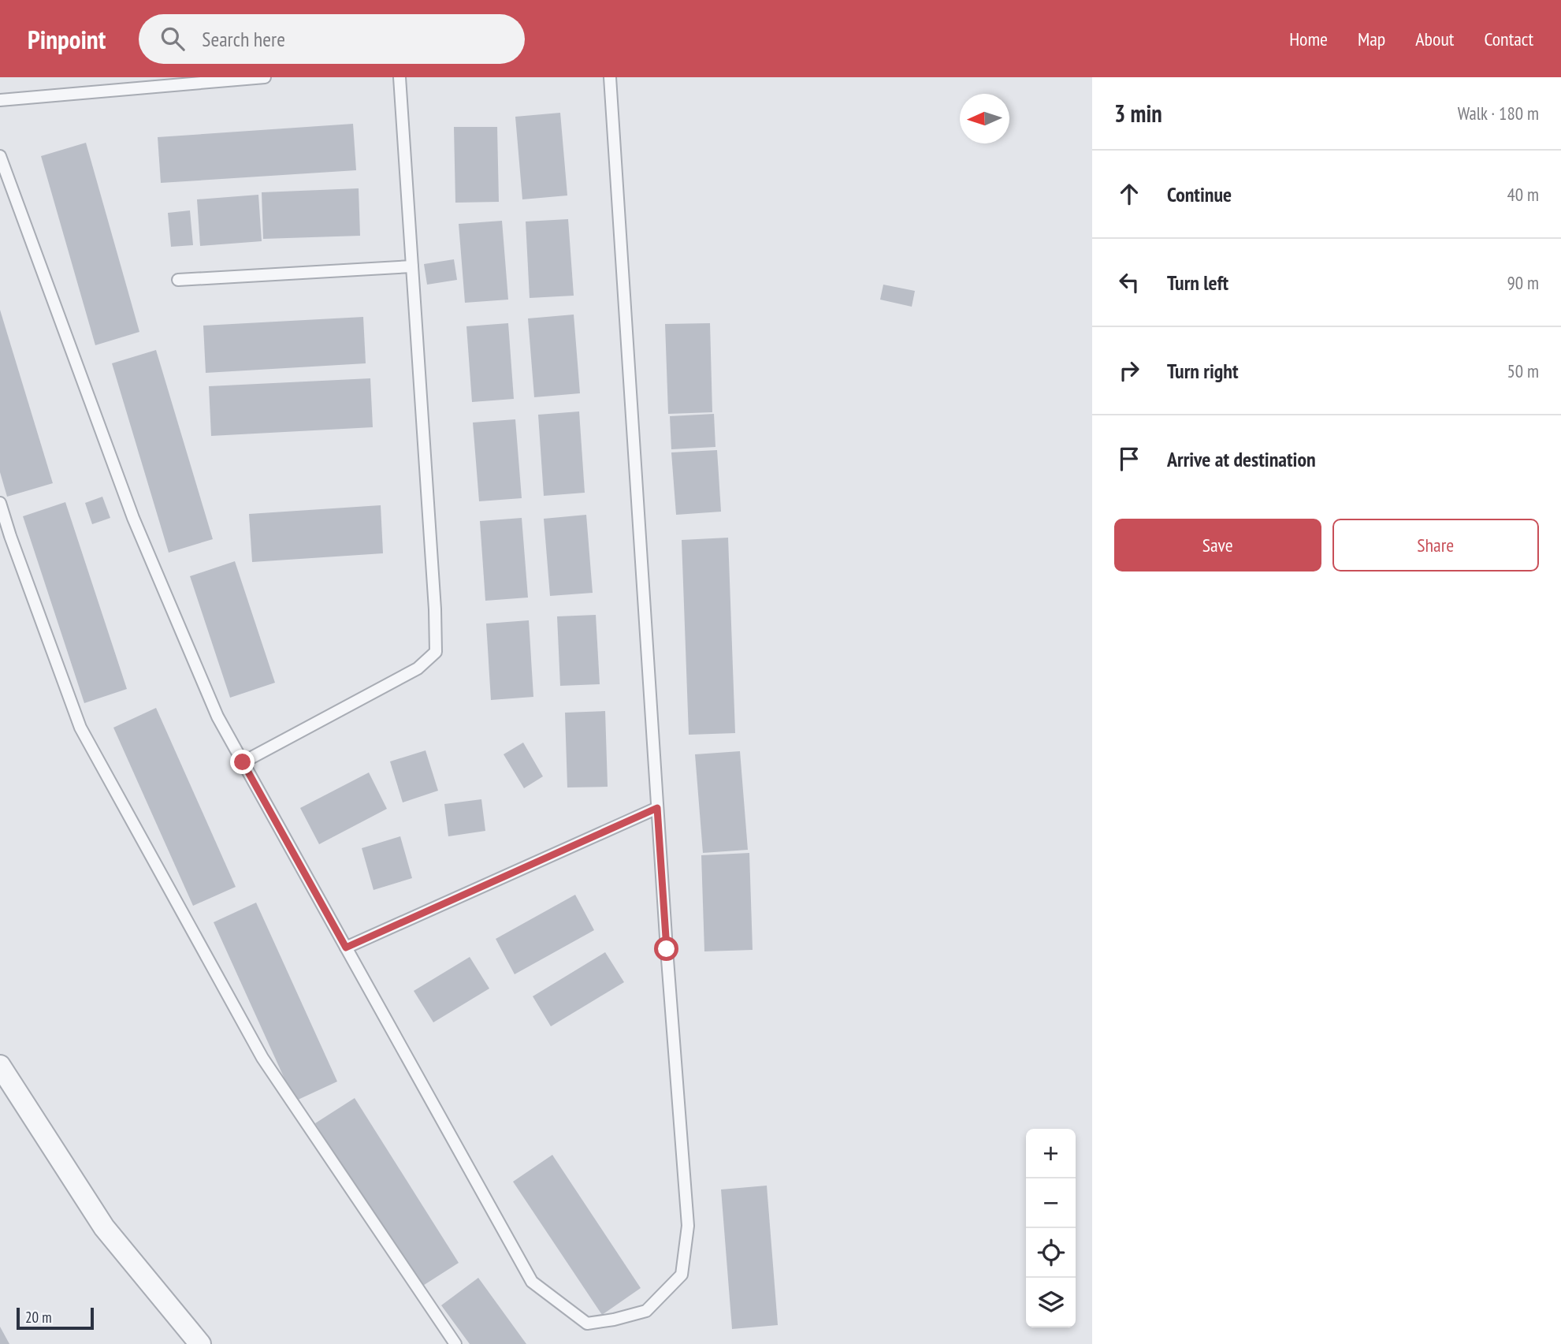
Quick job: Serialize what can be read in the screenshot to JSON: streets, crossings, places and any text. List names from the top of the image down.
{
  "scale_bar": "20 m",
  "north": "left",
  "page": {
    "header": "Pinpoint",
    "search": "Search here",
    "nav": [
      "Home",
      "Map",
      "About",
      "Contact"
    ],
    "heading": ["3 min", "Walk · 180 m"],
    "list": [
      ["Continue", "40 m"],
      ["Turn left", "90 m"],
      ["Turn right", "50 m"],
      "Arrive at destination"
    ],
    "buttons": ["Save", "Share"],
    "map_buttons": ["+", "−"],
    "scale": "20 m"
  }
}
